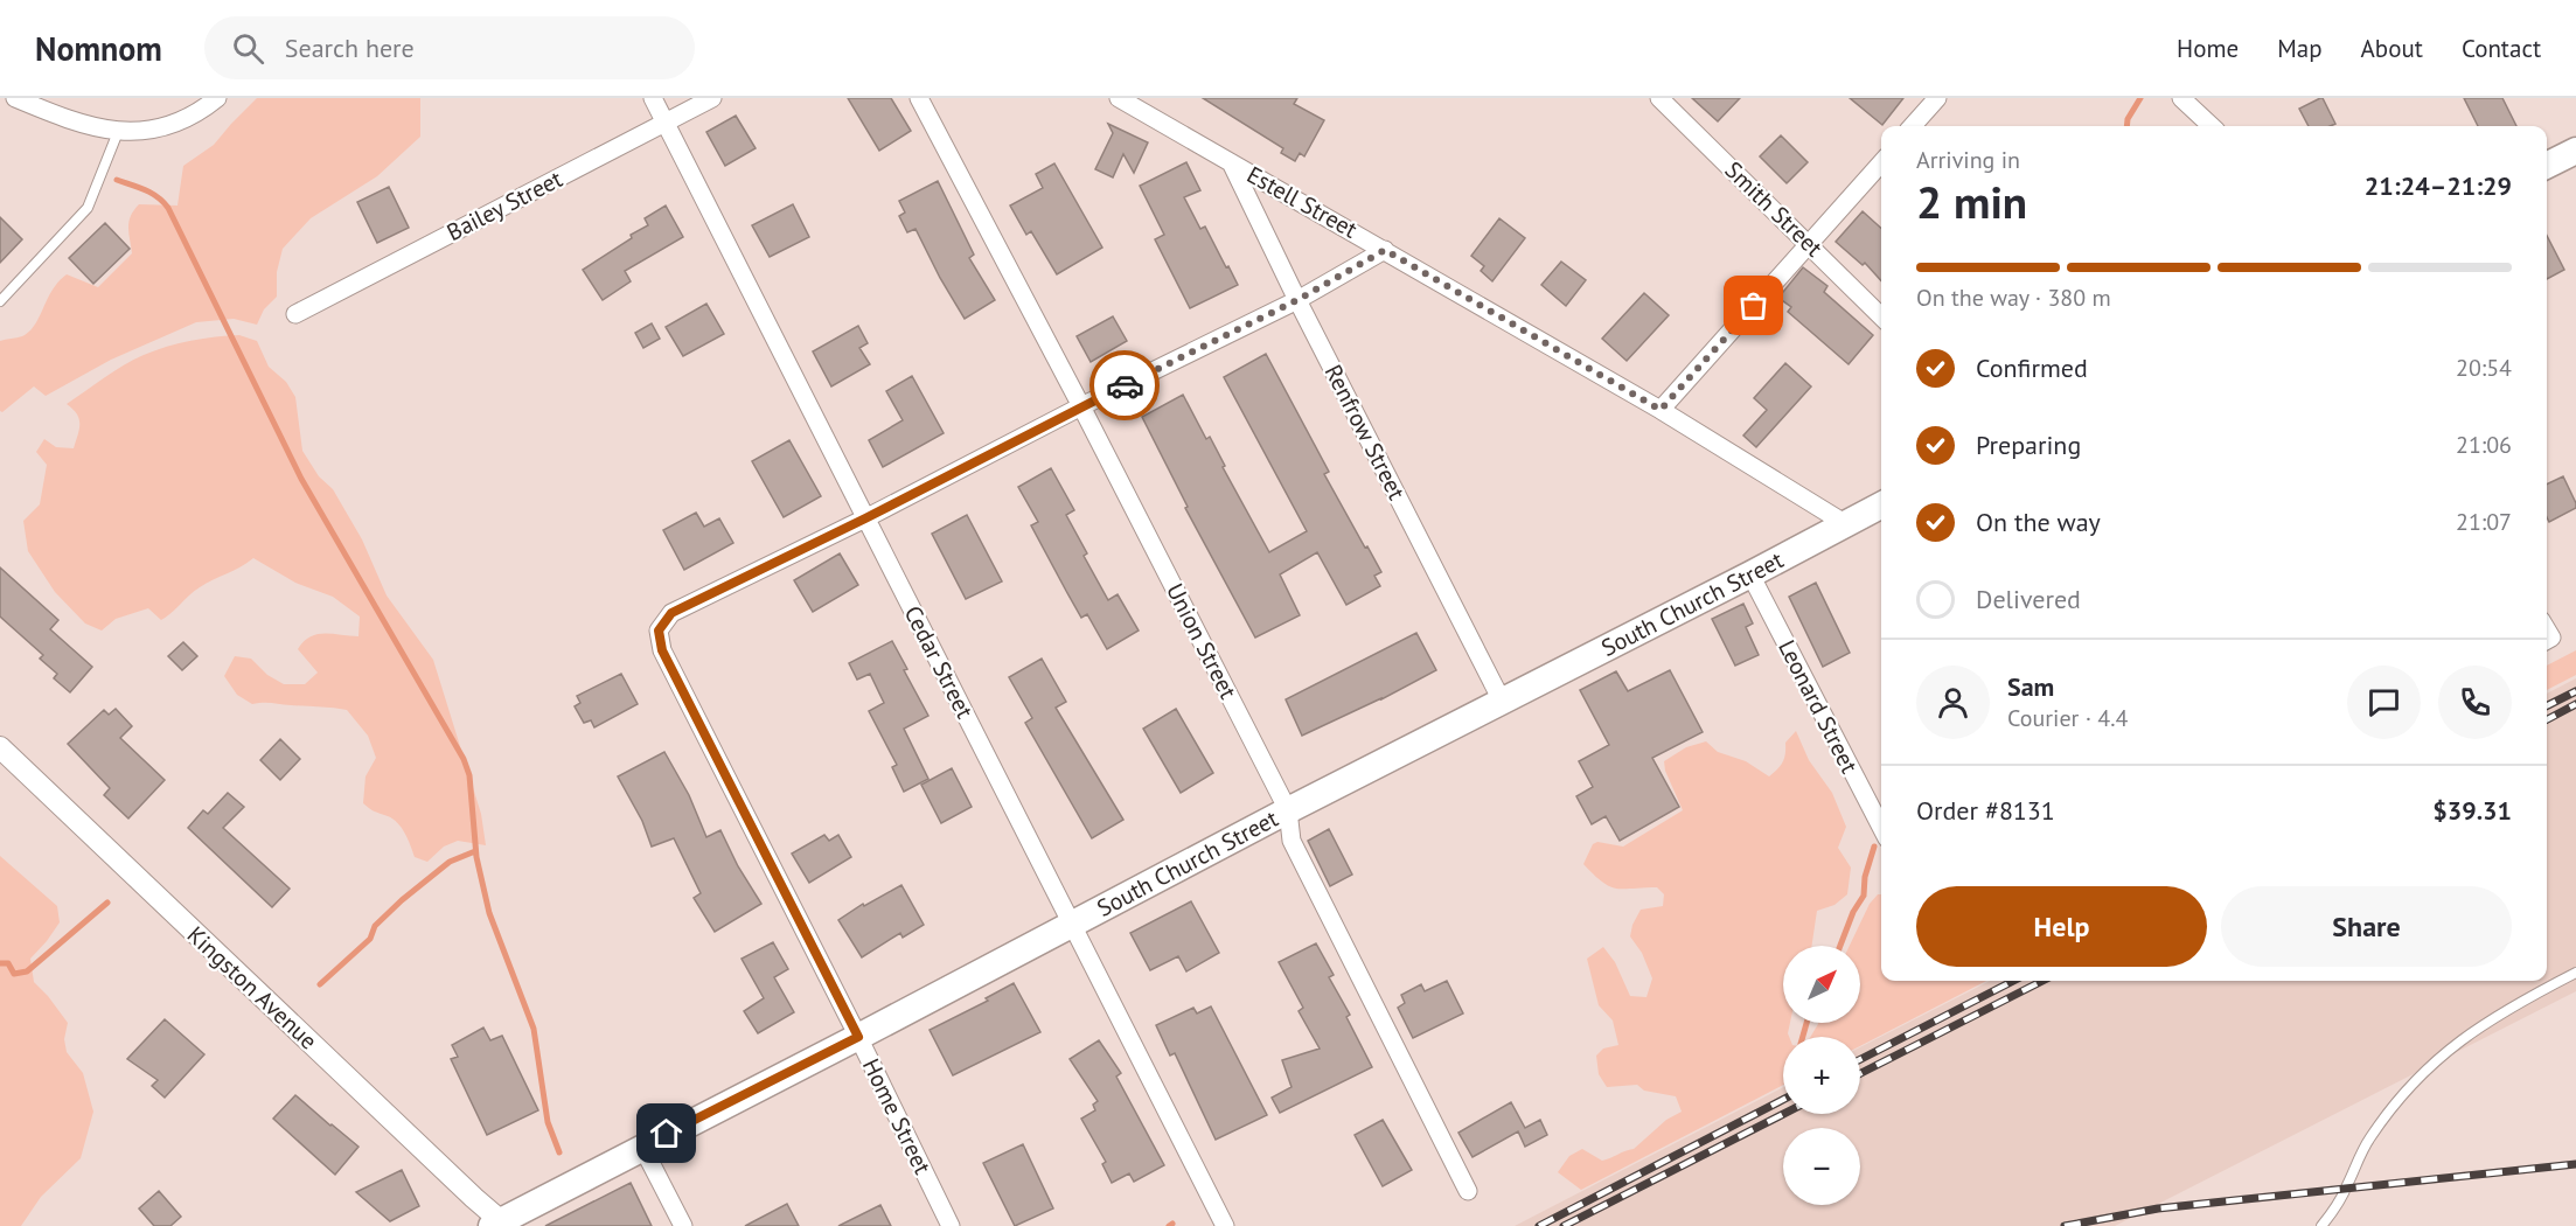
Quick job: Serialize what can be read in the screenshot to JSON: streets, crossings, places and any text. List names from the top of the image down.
{
  "streets": {
    "main road": ["South Church Street"],
    "street": [
      "Estell Street",
      "Bailey Street",
      "Smith Street",
      "Renfrow Street",
      "Union Street",
      "Cedar Street",
      "Leonard Street",
      "Kingston Avenue",
      "Home Street"
    ]
  },
  "crossings": [
    ["Estell Street", "Renfrow Street"],
    ["Estell Street", "South Church Street"],
    ["Bailey Street", "Cedar Street"],
    ["Renfrow Street", "South Church Street"],
    ["South Church Street", "Union Street"],
    ["South Church Street", "Cedar Street"],
    ["South Church Street", "Leonard Street"],
    ["South Church Street", "Kingston Avenue"],
    ["South Church Street", "Home Street"],
    ["Cedar Street", "Home Street"]
  ],
  "north": "top right",
  "page": {
    "header": "Nomnom",
    "search": "Search here",
    "nav": [
      "Home",
      "Map",
      "About",
      "Contact"
    ],
    "heading": ["2 min", "Arriving in", "21:24–21:29"],
    "panel": [
      "Sam",
      "Courier · 4.4",
      "Order #8131",
      "$39.31"
    ],
    "bar": "On the way · 380 m",
    "list": [
      ["Confirmed", "20:54"],
      ["Preparing", "21:06"],
      ["On the way", "21:07"],
      "Delivered"
    ],
    "buttons": ["Help", "Share"],
    "map_buttons": ["+", "−"]
  }
}
